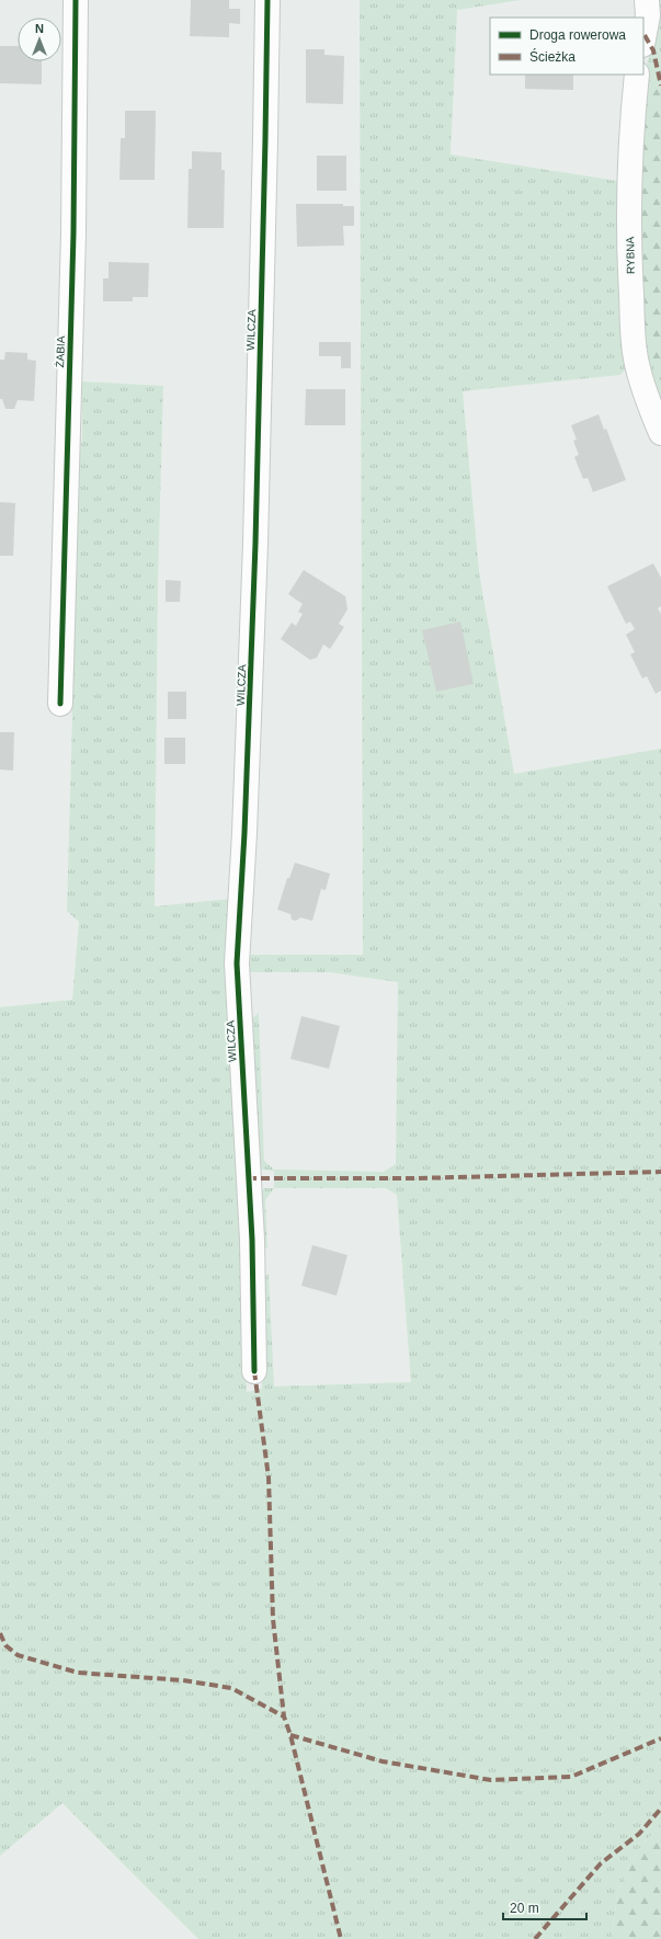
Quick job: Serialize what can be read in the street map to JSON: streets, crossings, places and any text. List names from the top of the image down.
{
  "streets": {
    "street": ["RYBNA", "WILCZA", "ŻABIA"]
  },
  "legend": ["Droga rowerowa", "Ścieżka"],
  "scale_bar": "20 m",
  "north": "top"
}
